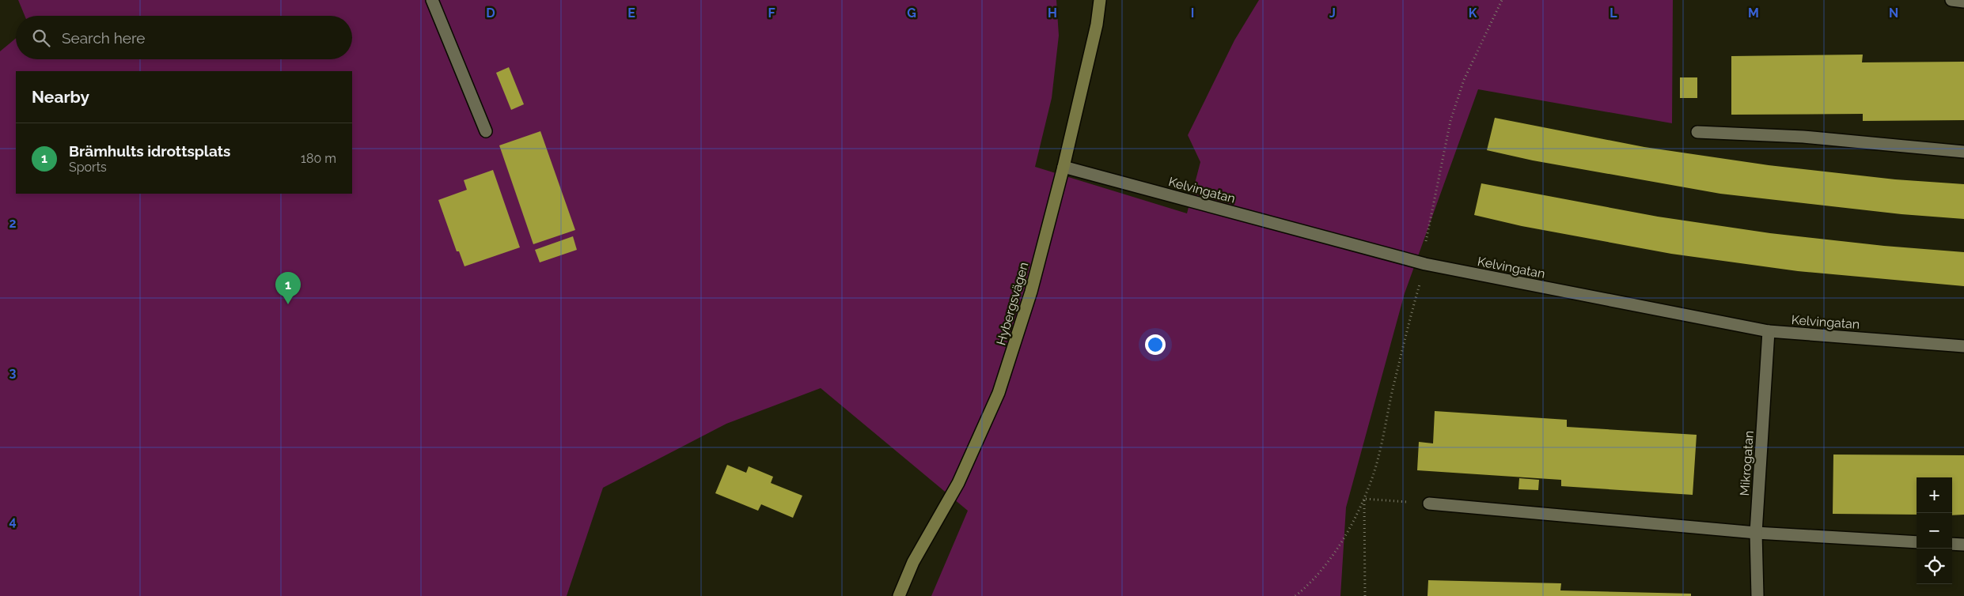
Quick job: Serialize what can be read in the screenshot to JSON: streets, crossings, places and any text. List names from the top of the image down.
{
  "streets": {
    "street": ["Kelvingatan", "Hybergsvägen", "Mikrogatan"]
  },
  "crossings": [
    ["Kelvingatan", "Hybergsvägen"],
    ["Kelvingatan", "Mikrogatan"]
  ],
  "page": {
    "search": "Search here",
    "heading": "Nearby",
    "list": [
      {
        "mark": "1",
        "name": "Brämhults idrottsplats",
        "note": "Sports",
        "value": "180 m"
      }
    ],
    "pins": "1",
    "map_buttons": ["+", "−"]
  },
  "grid": {
    "columns": [
      "D",
      "E",
      "F",
      "G",
      "H",
      "I",
      "J",
      "K",
      "L",
      "M",
      "N"
    ],
    "rows": ["2", "3", "4"]
  }
}
